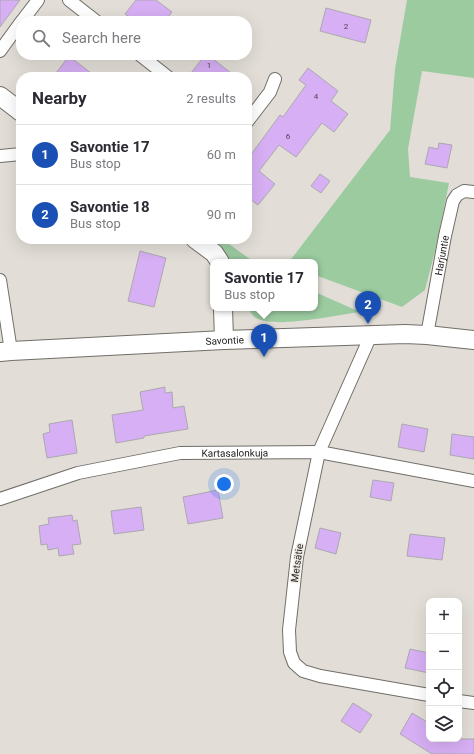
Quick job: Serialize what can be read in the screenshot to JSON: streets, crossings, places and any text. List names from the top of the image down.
{
  "streets": {
    "street": [
      "Harjuntie",
      "Savontie",
      "Kartasalonkuja",
      "Metsätie"
    ]
  },
  "crossings": [
    ["Harjuntie", "Savontie"],
    ["Savontie", "Metsätie"],
    ["Kartasalonkuja", "Metsätie"]
  ],
  "house_numbers": [
    "2",
    "1",
    "4",
    "6"
  ],
  "page": {
    "search": "Search here",
    "heading": ["Nearby", "2 results"],
    "list": [
      {
        "mark": "1",
        "name": "Savontie 17",
        "note": "Bus stop",
        "value": "60 m"
      },
      {
        "mark": "2",
        "name": "Savontie 18",
        "note": "Bus stop",
        "value": "90 m"
      }
    ],
    "popup": ["Savontie 17", "Bus stop"],
    "pins": ["2", "1"],
    "map_buttons": ["+", "−"]
  }
}
